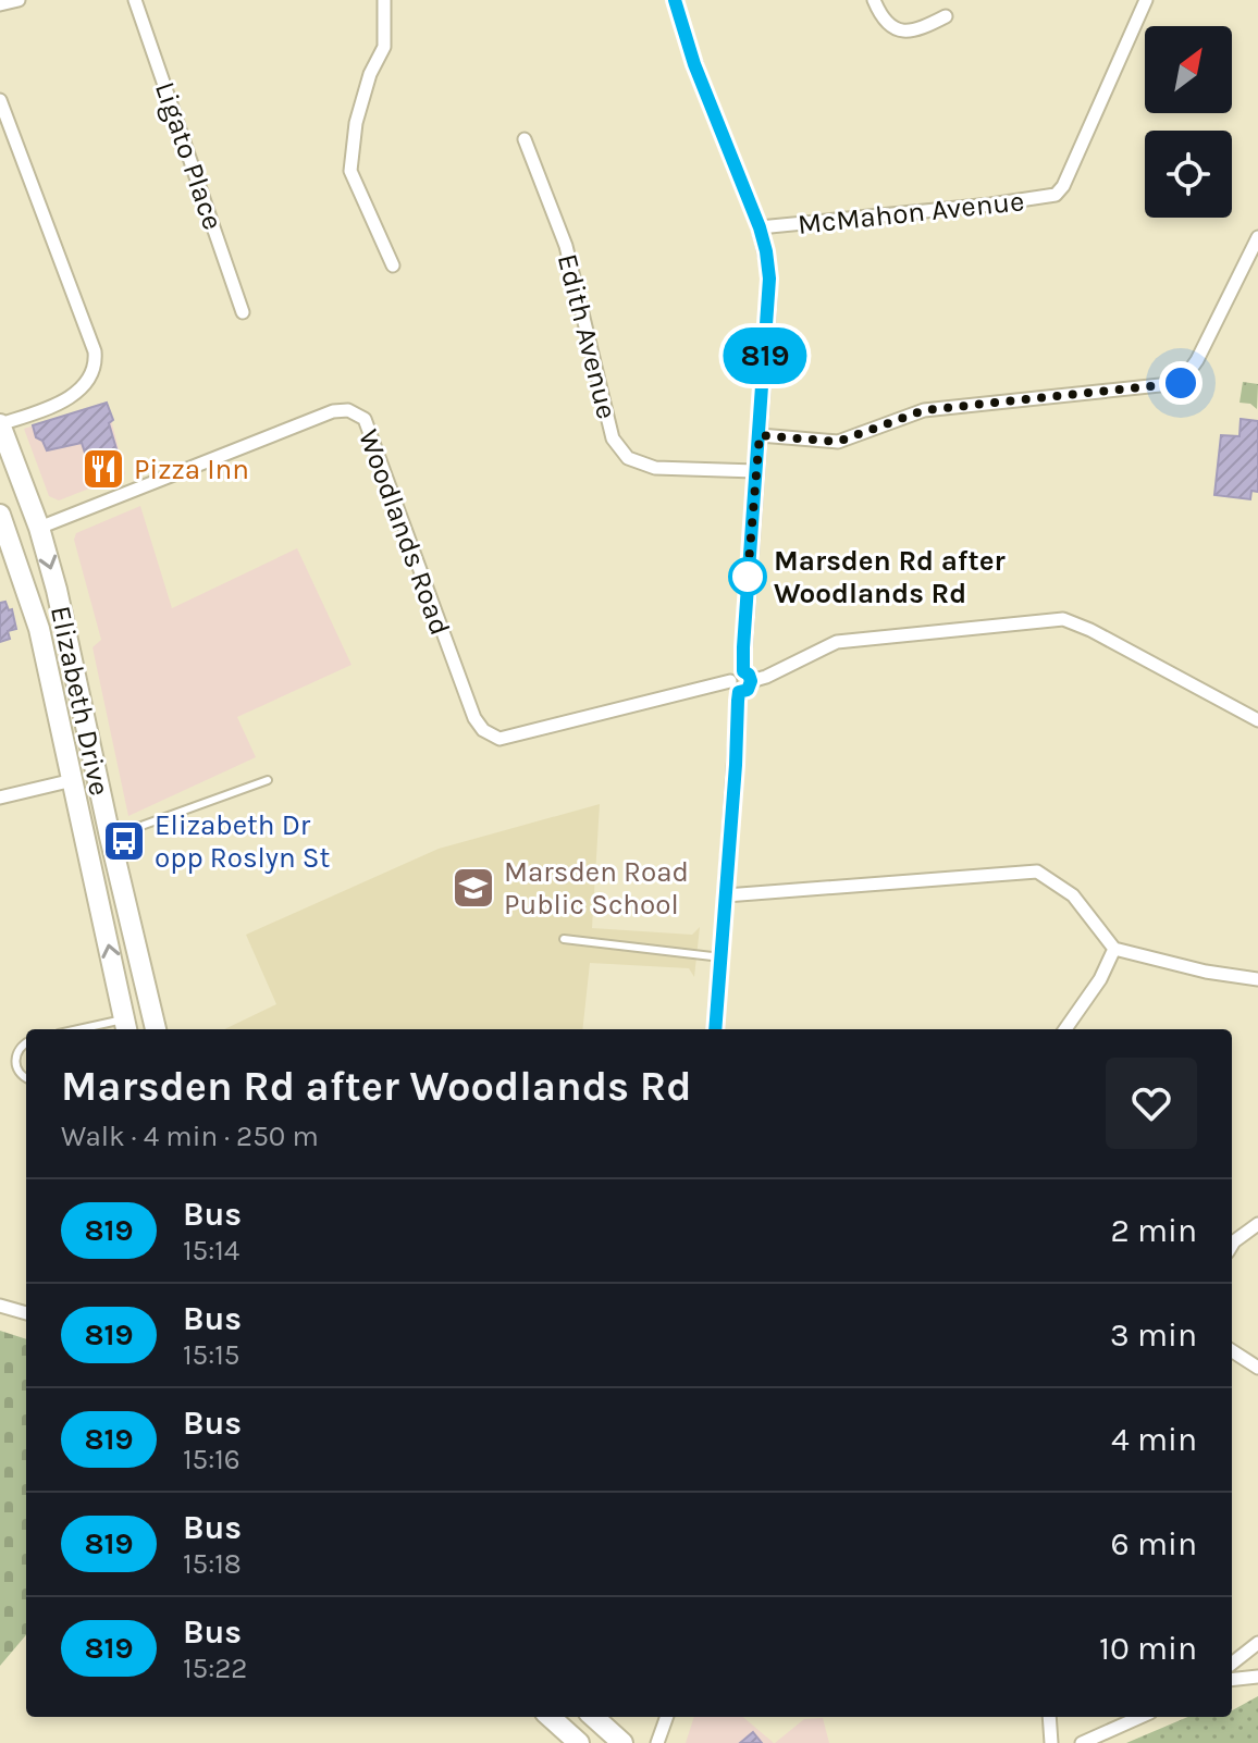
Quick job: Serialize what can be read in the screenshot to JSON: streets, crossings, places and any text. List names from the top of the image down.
{
  "streets": {
    "main road": ["Elizabeth Drive"],
    "street": [
      "Ligato Place",
      "McMahon Avenue",
      "Edith Avenue",
      "Woodlands Road"
    ]
  },
  "crossings": [
    ["Woodlands Road", "Elizabeth Drive"]
  ],
  "places": {
    "restaurant": ["Pizza Inn"],
    "other": ["Marsden Rd after Woodlands Rd"],
    "bus stop": ["Elizabeth Dr opp Roslyn St"],
    "school or university": ["Marsden Road Public School"]
  },
  "lines": ["bus line 819"],
  "north": "top right",
  "page": {
    "on_map": "819",
    "heading": ["Marsden Rd after Woodlands Rd", "Walk · 4 min · 250 m"],
    "list": [
      {
        "mark": "819",
        "name": "Bus",
        "note": "15:14",
        "value": "2 min"
      },
      {
        "mark": "819",
        "name": "Bus",
        "note": "15:15",
        "value": "3 min"
      },
      {
        "mark": "819",
        "name": "Bus",
        "note": "15:16",
        "value": "4 min"
      },
      {
        "mark": "819",
        "name": "Bus",
        "note": "15:18",
        "value": "6 min"
      },
      {
        "mark": "819",
        "name": "Bus",
        "note": "15:22",
        "value": "10 min"
      }
    ]
  }
}
